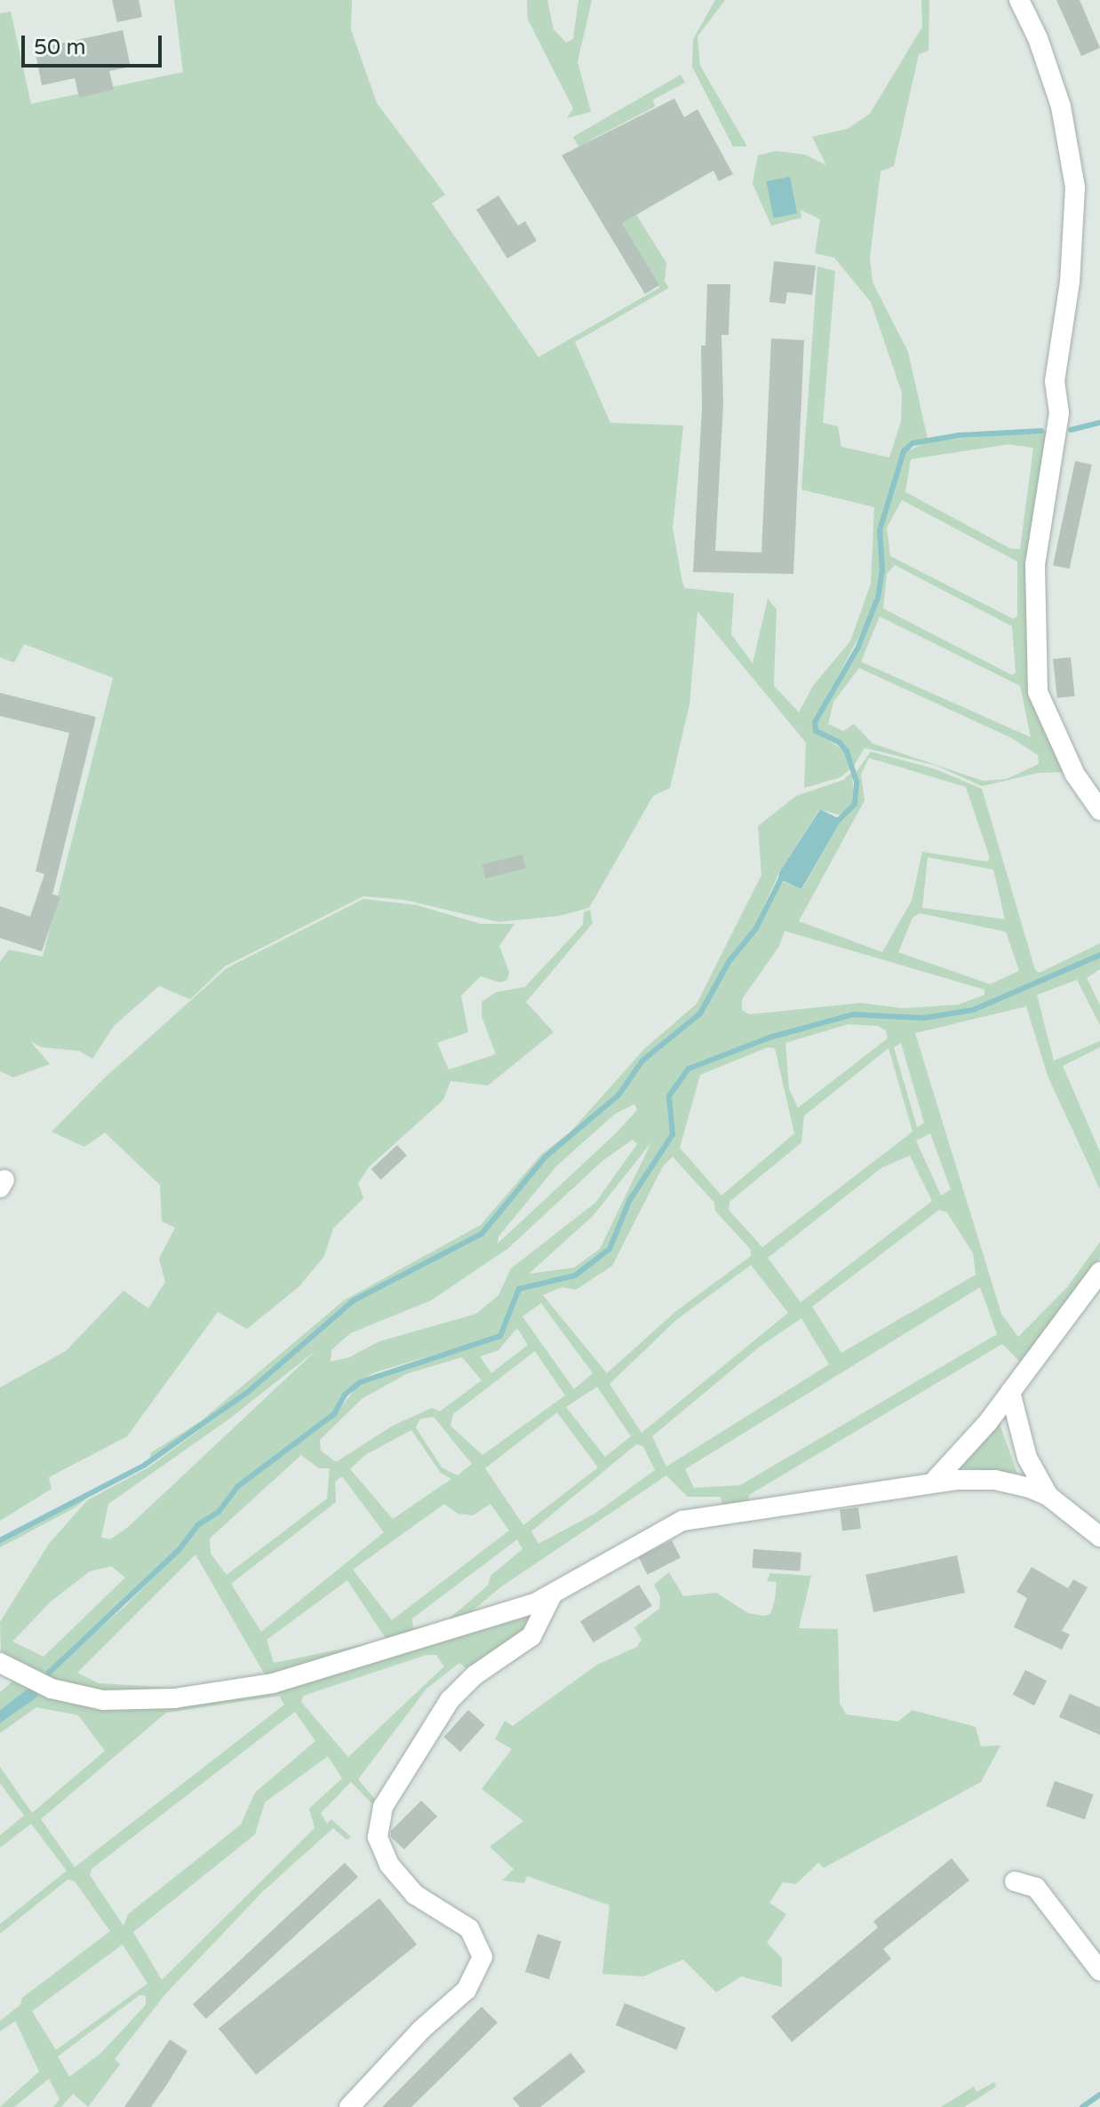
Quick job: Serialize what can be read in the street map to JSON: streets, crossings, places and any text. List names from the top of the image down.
{
  "scale_bar": "50 m"
}
